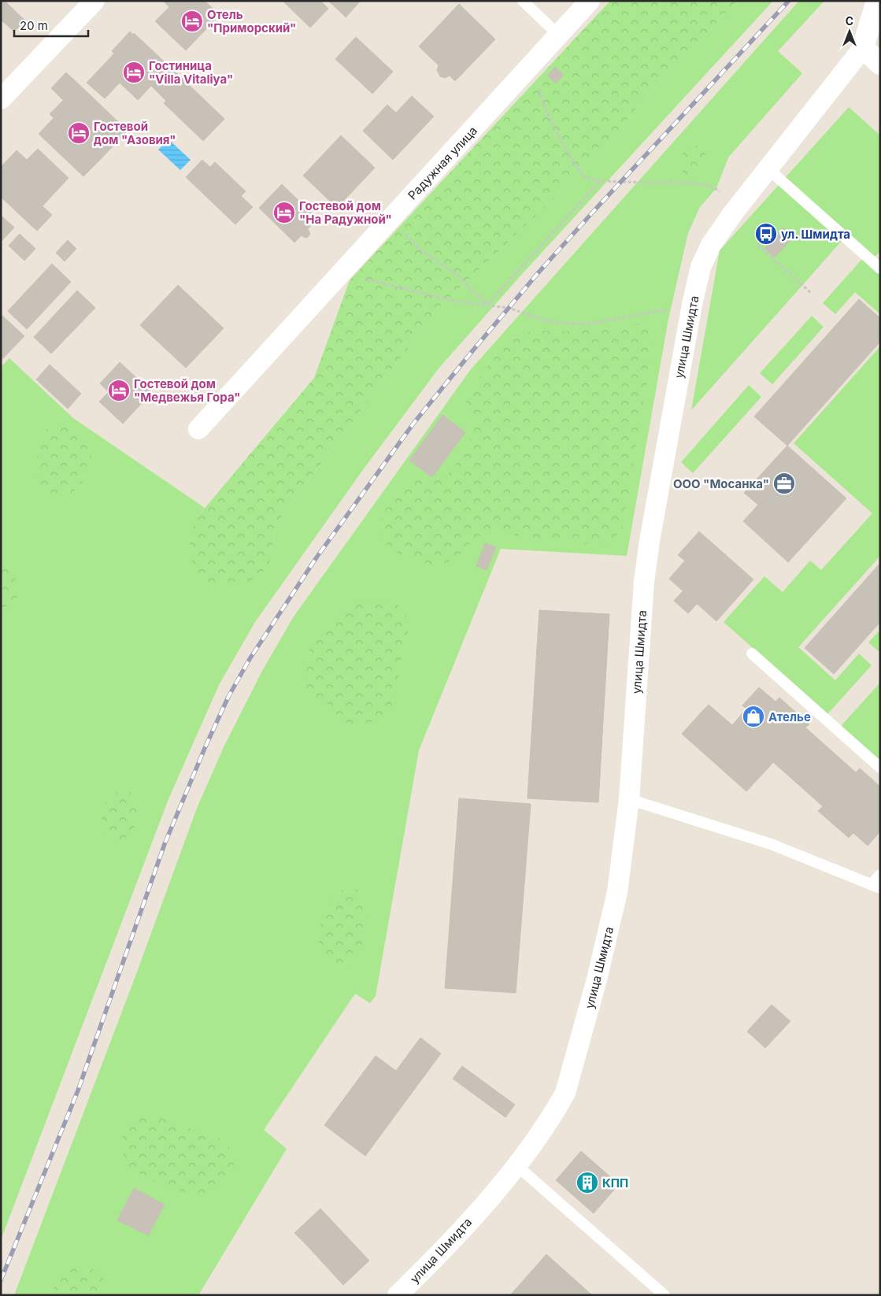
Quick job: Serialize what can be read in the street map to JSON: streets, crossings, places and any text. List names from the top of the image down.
{
  "streets": {
    "street": ["Радужная улица", "улица Шмидта"]
  },
  "places": {
    "hotel": [
      "Отель \"Приморский\"",
      "Гостиница \"Villa Vitaliya\"",
      "Гостевой дом \"Азовия\"",
      "Гостевой дом \"На Радужной\"",
      "Гостевой дом \"Медвежья Гора\""
    ],
    "bus stop": ["ул. Шмидта"],
    "office": ["ООО \"Мосанка\""],
    "shop": ["Ателье"],
    "building": ["КПП"]
  },
  "scale_bar": "20 m",
  "north": "top"
}
